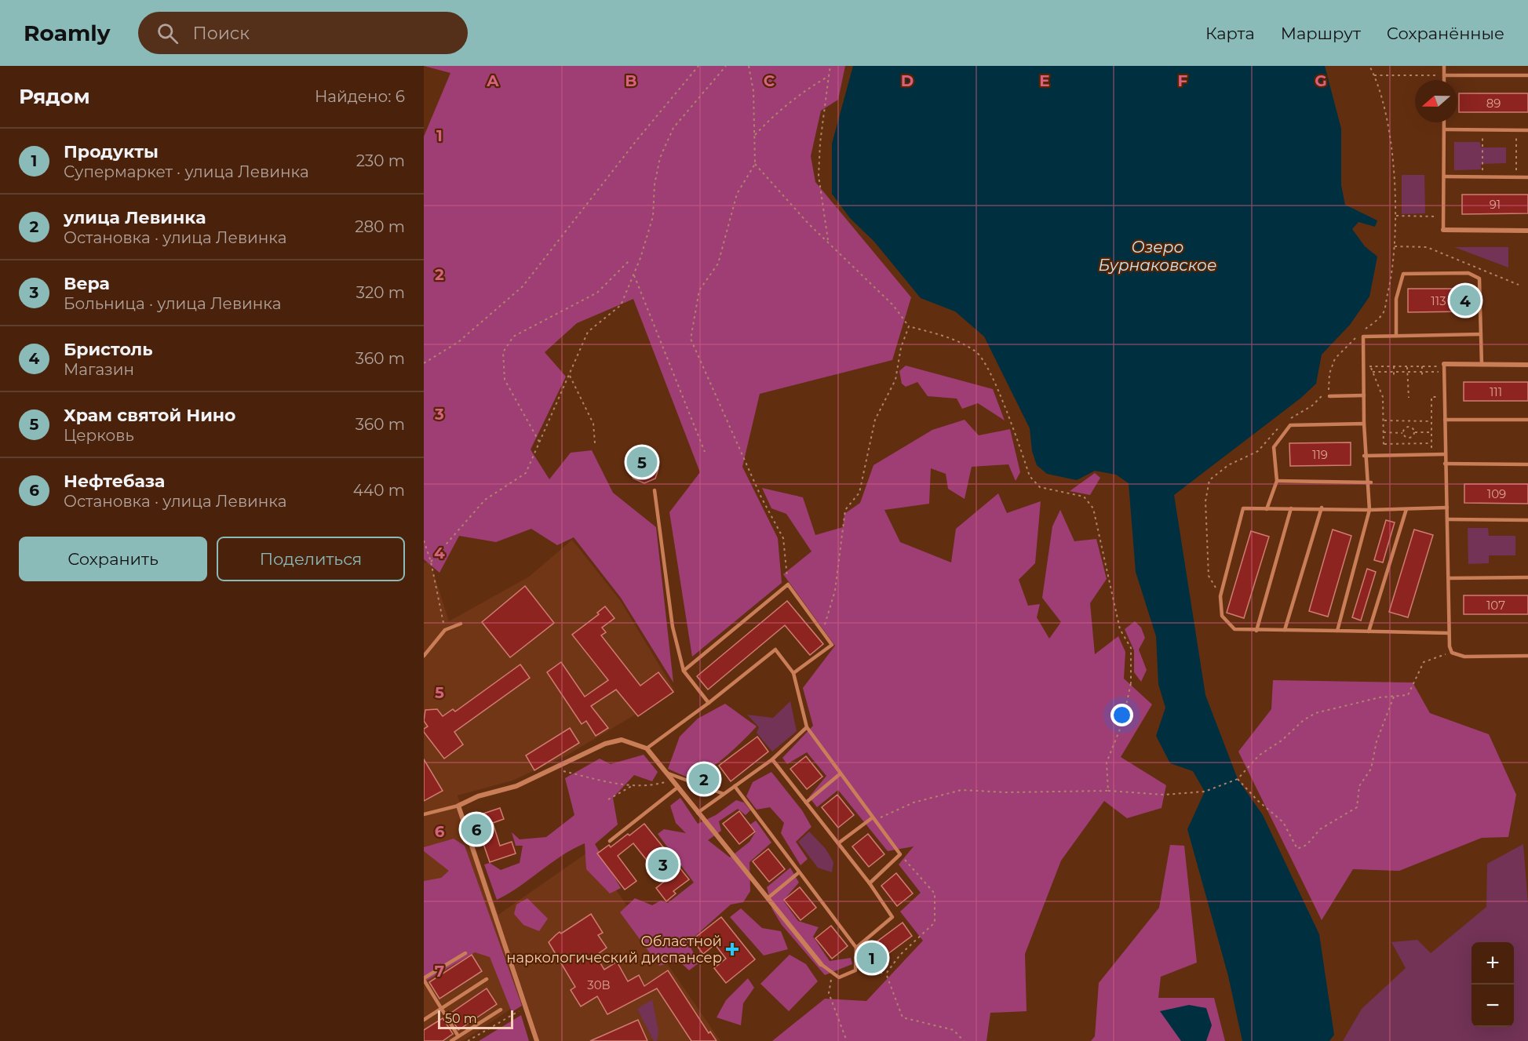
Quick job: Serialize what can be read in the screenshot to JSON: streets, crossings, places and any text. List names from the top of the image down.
{
  "water": ["Озеро Бурнаковское"],
  "places": {
    "health": ["Областной наркологический диспансер"]
  },
  "house_numbers": [
    "89",
    "91",
    "113",
    "111",
    "119",
    "109",
    "107",
    "30В"
  ],
  "scale_bar": "50 m",
  "north": "left",
  "page": {
    "header": "Roamly",
    "search": "Поиск",
    "nav": ["Карта", "Маршрут", "Сохранённые"],
    "heading": ["Рядом", "Найдено: 6"],
    "list": [
      {
        "mark": "1",
        "name": "Продукты",
        "note": "Супермаркет · улица Левинка",
        "value": "230 m"
      },
      {
        "mark": "2",
        "name": "улица Левинка",
        "note": "Остановка · улица Левинка",
        "value": "280 m"
      },
      {
        "mark": "3",
        "name": "Вера",
        "note": "Больница · улица Левинка",
        "value": "320 m"
      },
      {
        "mark": "4",
        "name": "Бристоль",
        "note": "Магазин",
        "value": "360 m"
      },
      {
        "mark": "5",
        "name": "Храм святой Нино",
        "note": "Церковь",
        "value": "360 m"
      },
      {
        "mark": "6",
        "name": "Нефтебаза",
        "note": "Остановка · улица Левинка",
        "value": "440 m"
      }
    ],
    "pins": [
      "4",
      "5",
      "2",
      "6",
      "3",
      "1"
    ],
    "buttons": ["Сохранить", "Поделиться"],
    "map_buttons": ["+", "−"],
    "scale": "50 m"
  },
  "grid": {
    "columns": [
      "A",
      "B",
      "C",
      "D",
      "E",
      "F",
      "G"
    ],
    "rows": [
      "1",
      "2",
      "3",
      "4",
      "5",
      "6",
      "7"
    ]
  }
}
